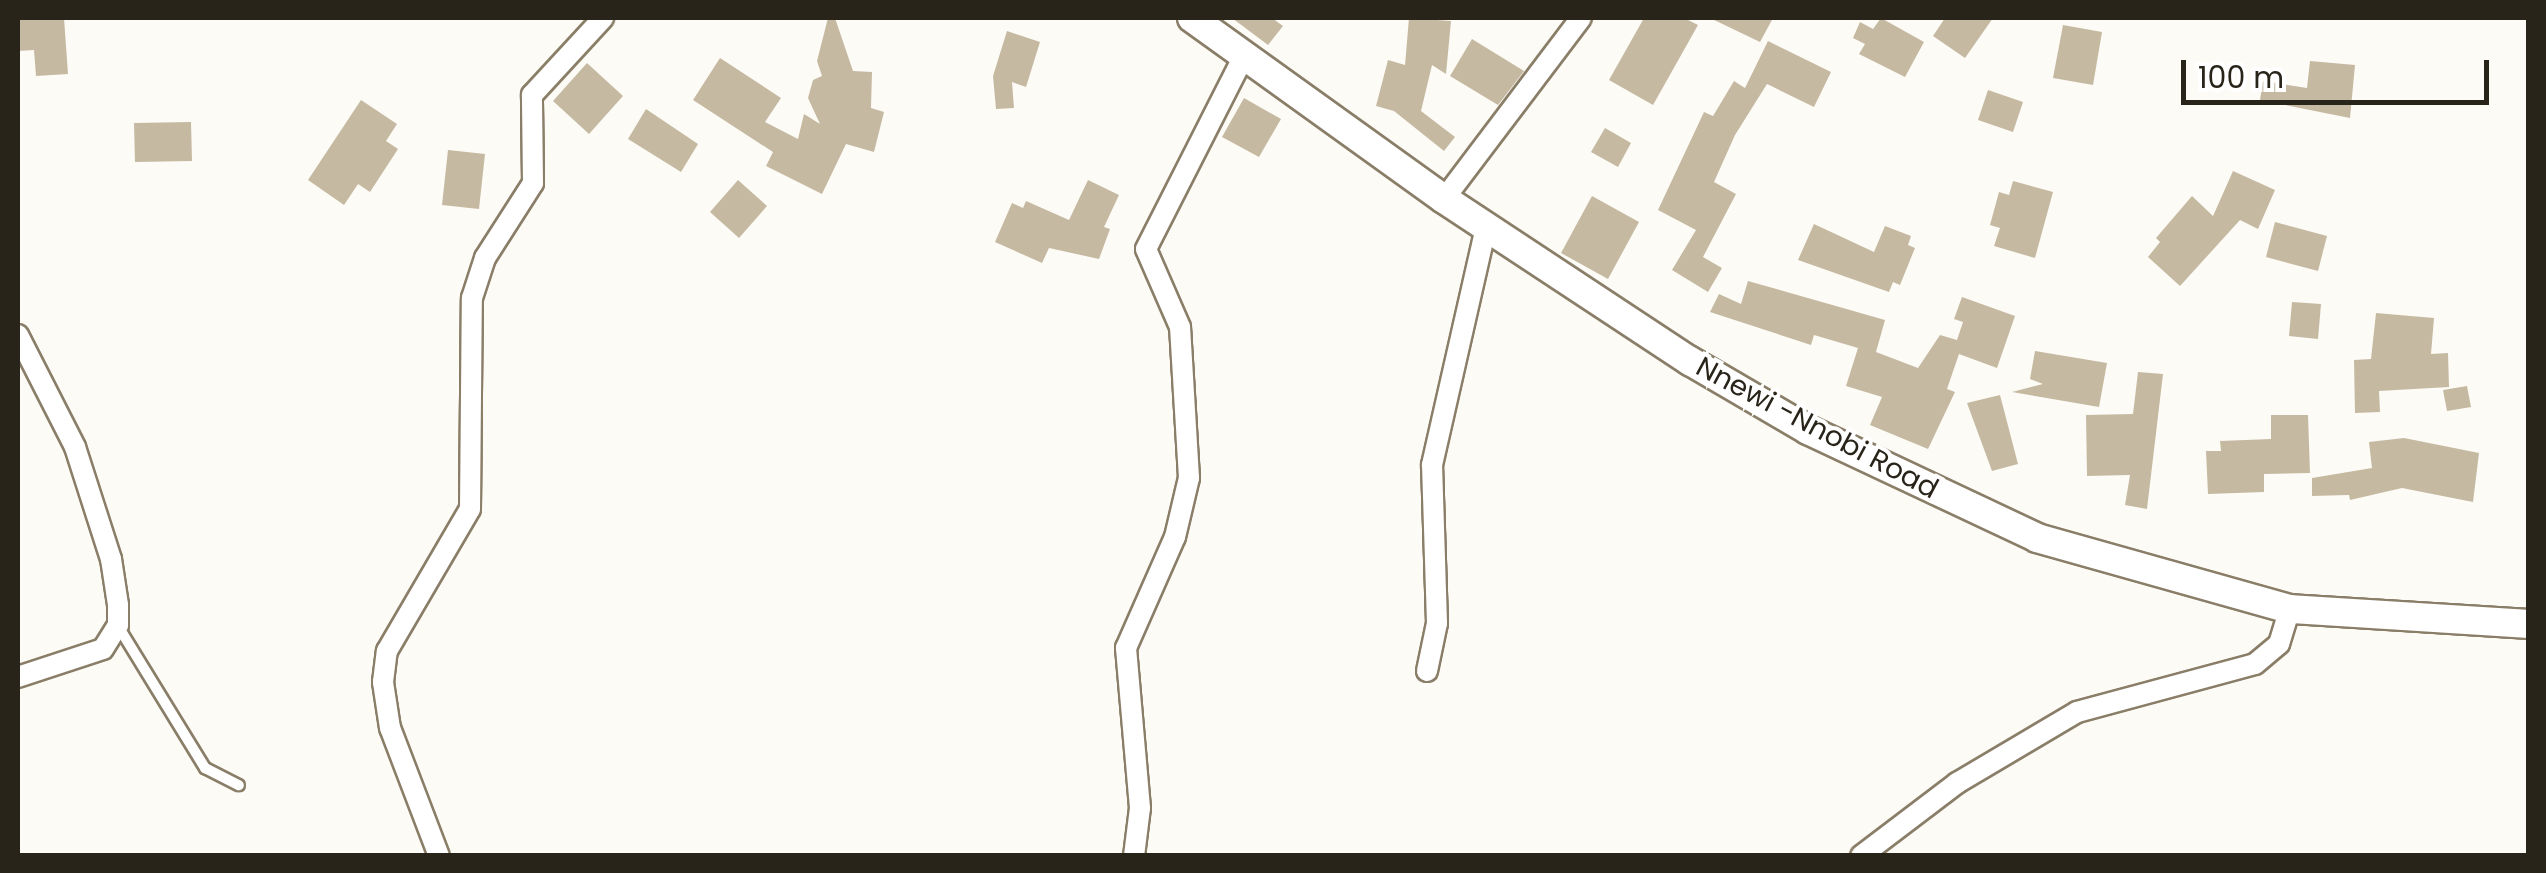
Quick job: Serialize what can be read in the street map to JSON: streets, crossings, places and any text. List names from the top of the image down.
{
  "streets": {
    "main road": ["Nnewi -Nnobi Road"]
  },
  "scale_bar": "100 m"
}
